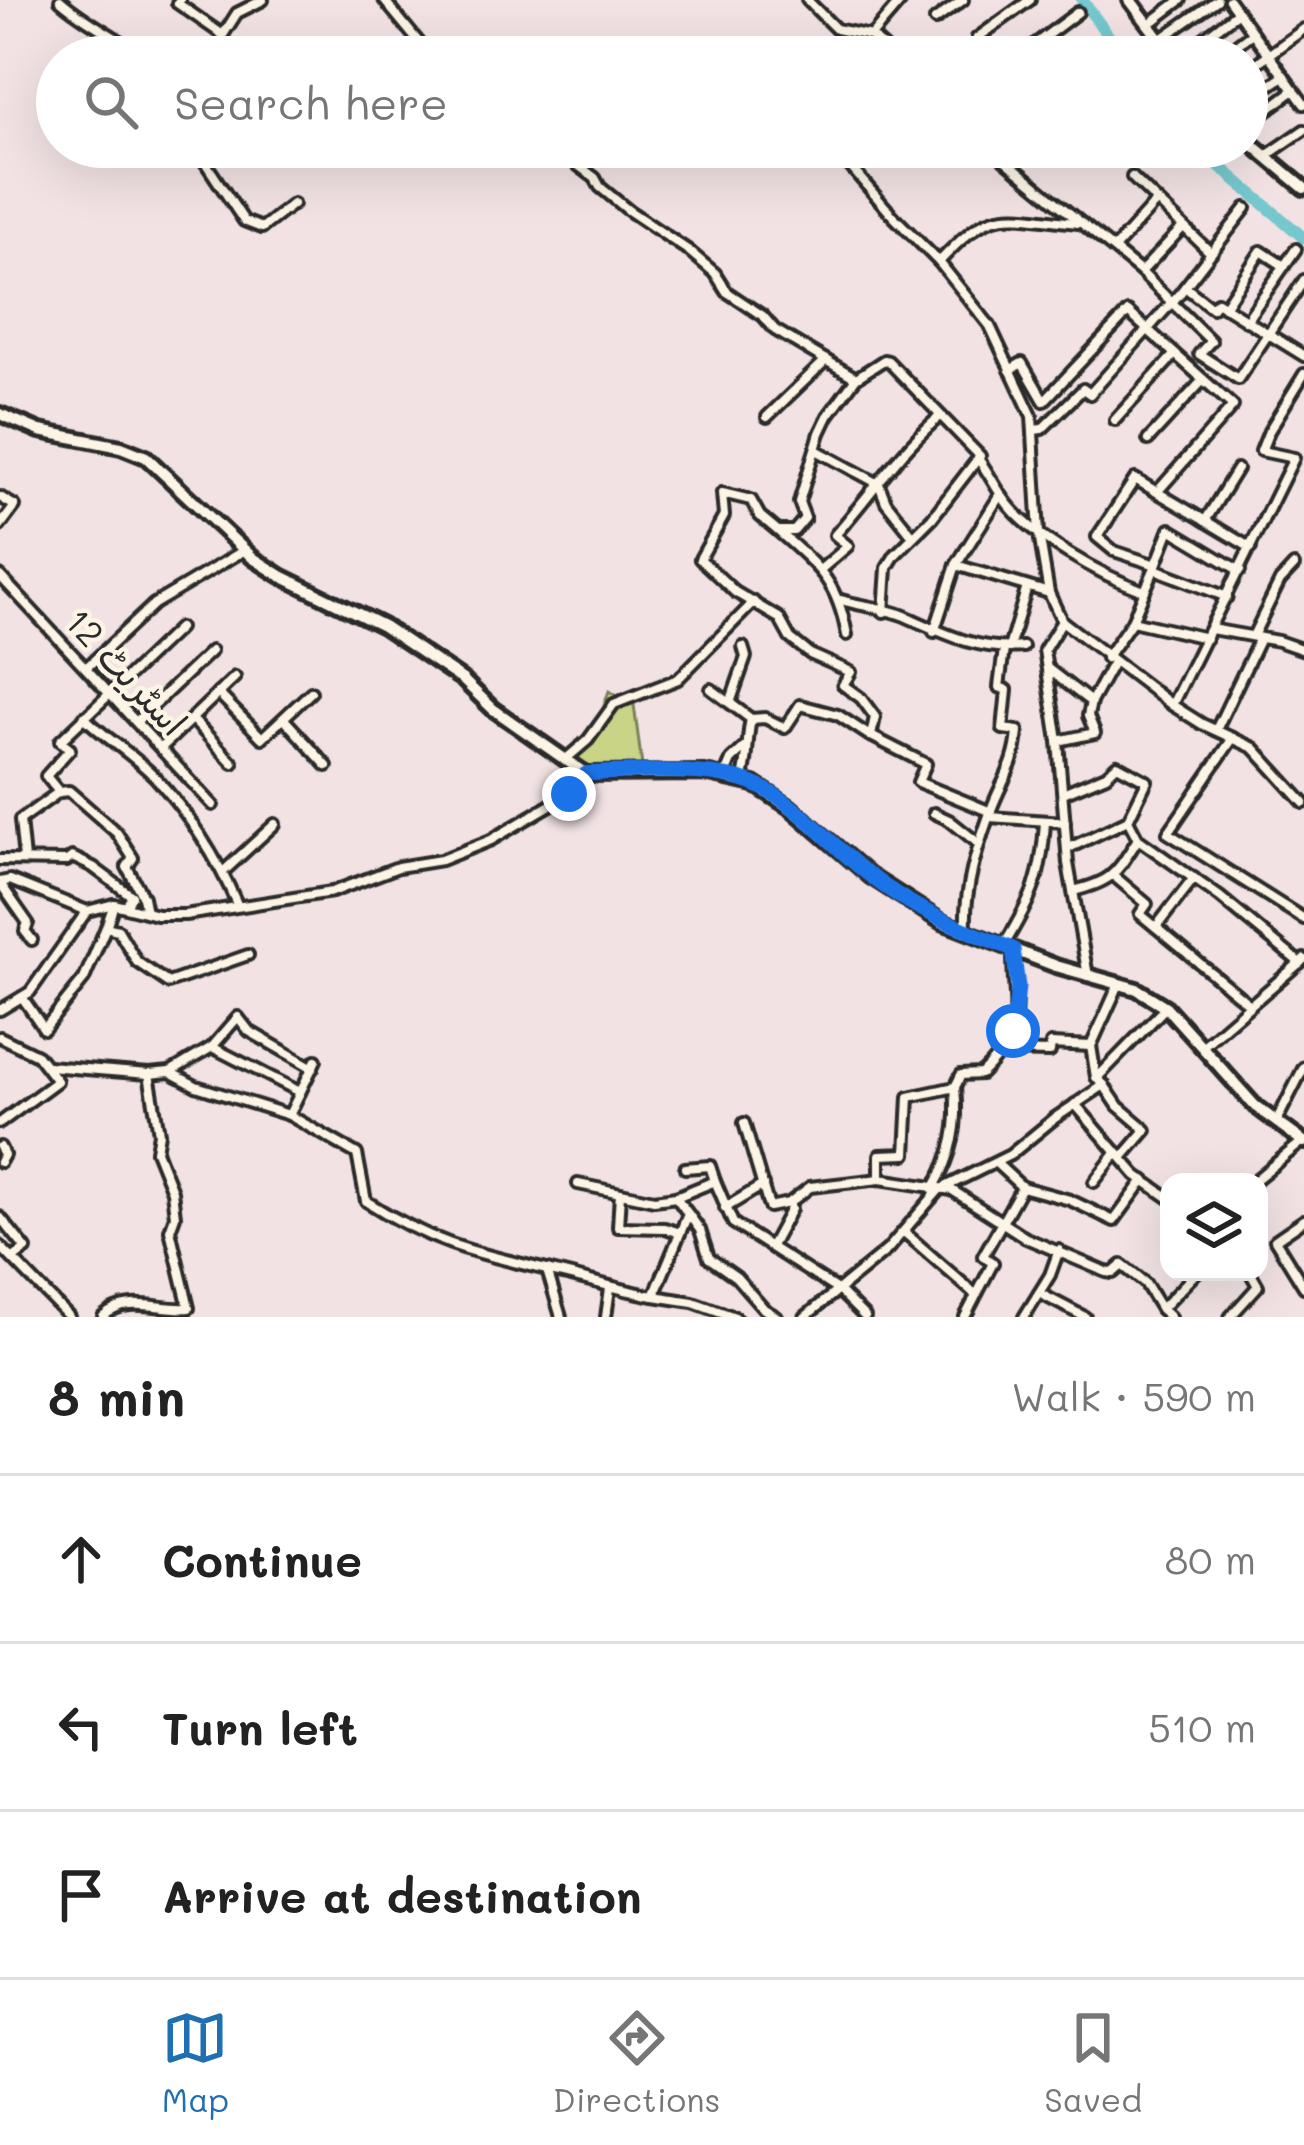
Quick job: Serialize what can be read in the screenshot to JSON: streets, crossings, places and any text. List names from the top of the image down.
{
  "streets": {
    "street": ["اسٹریٹ 12"]
  },
  "page": {
    "search": "Search here",
    "heading": ["8 min", "Walk · 590 m"],
    "list": [
      ["Continue", "80 m"],
      ["Turn left", "510 m"],
      "Arrive at destination"
    ],
    "nav": ["Map", "Directions", "Saved"]
  }
}
